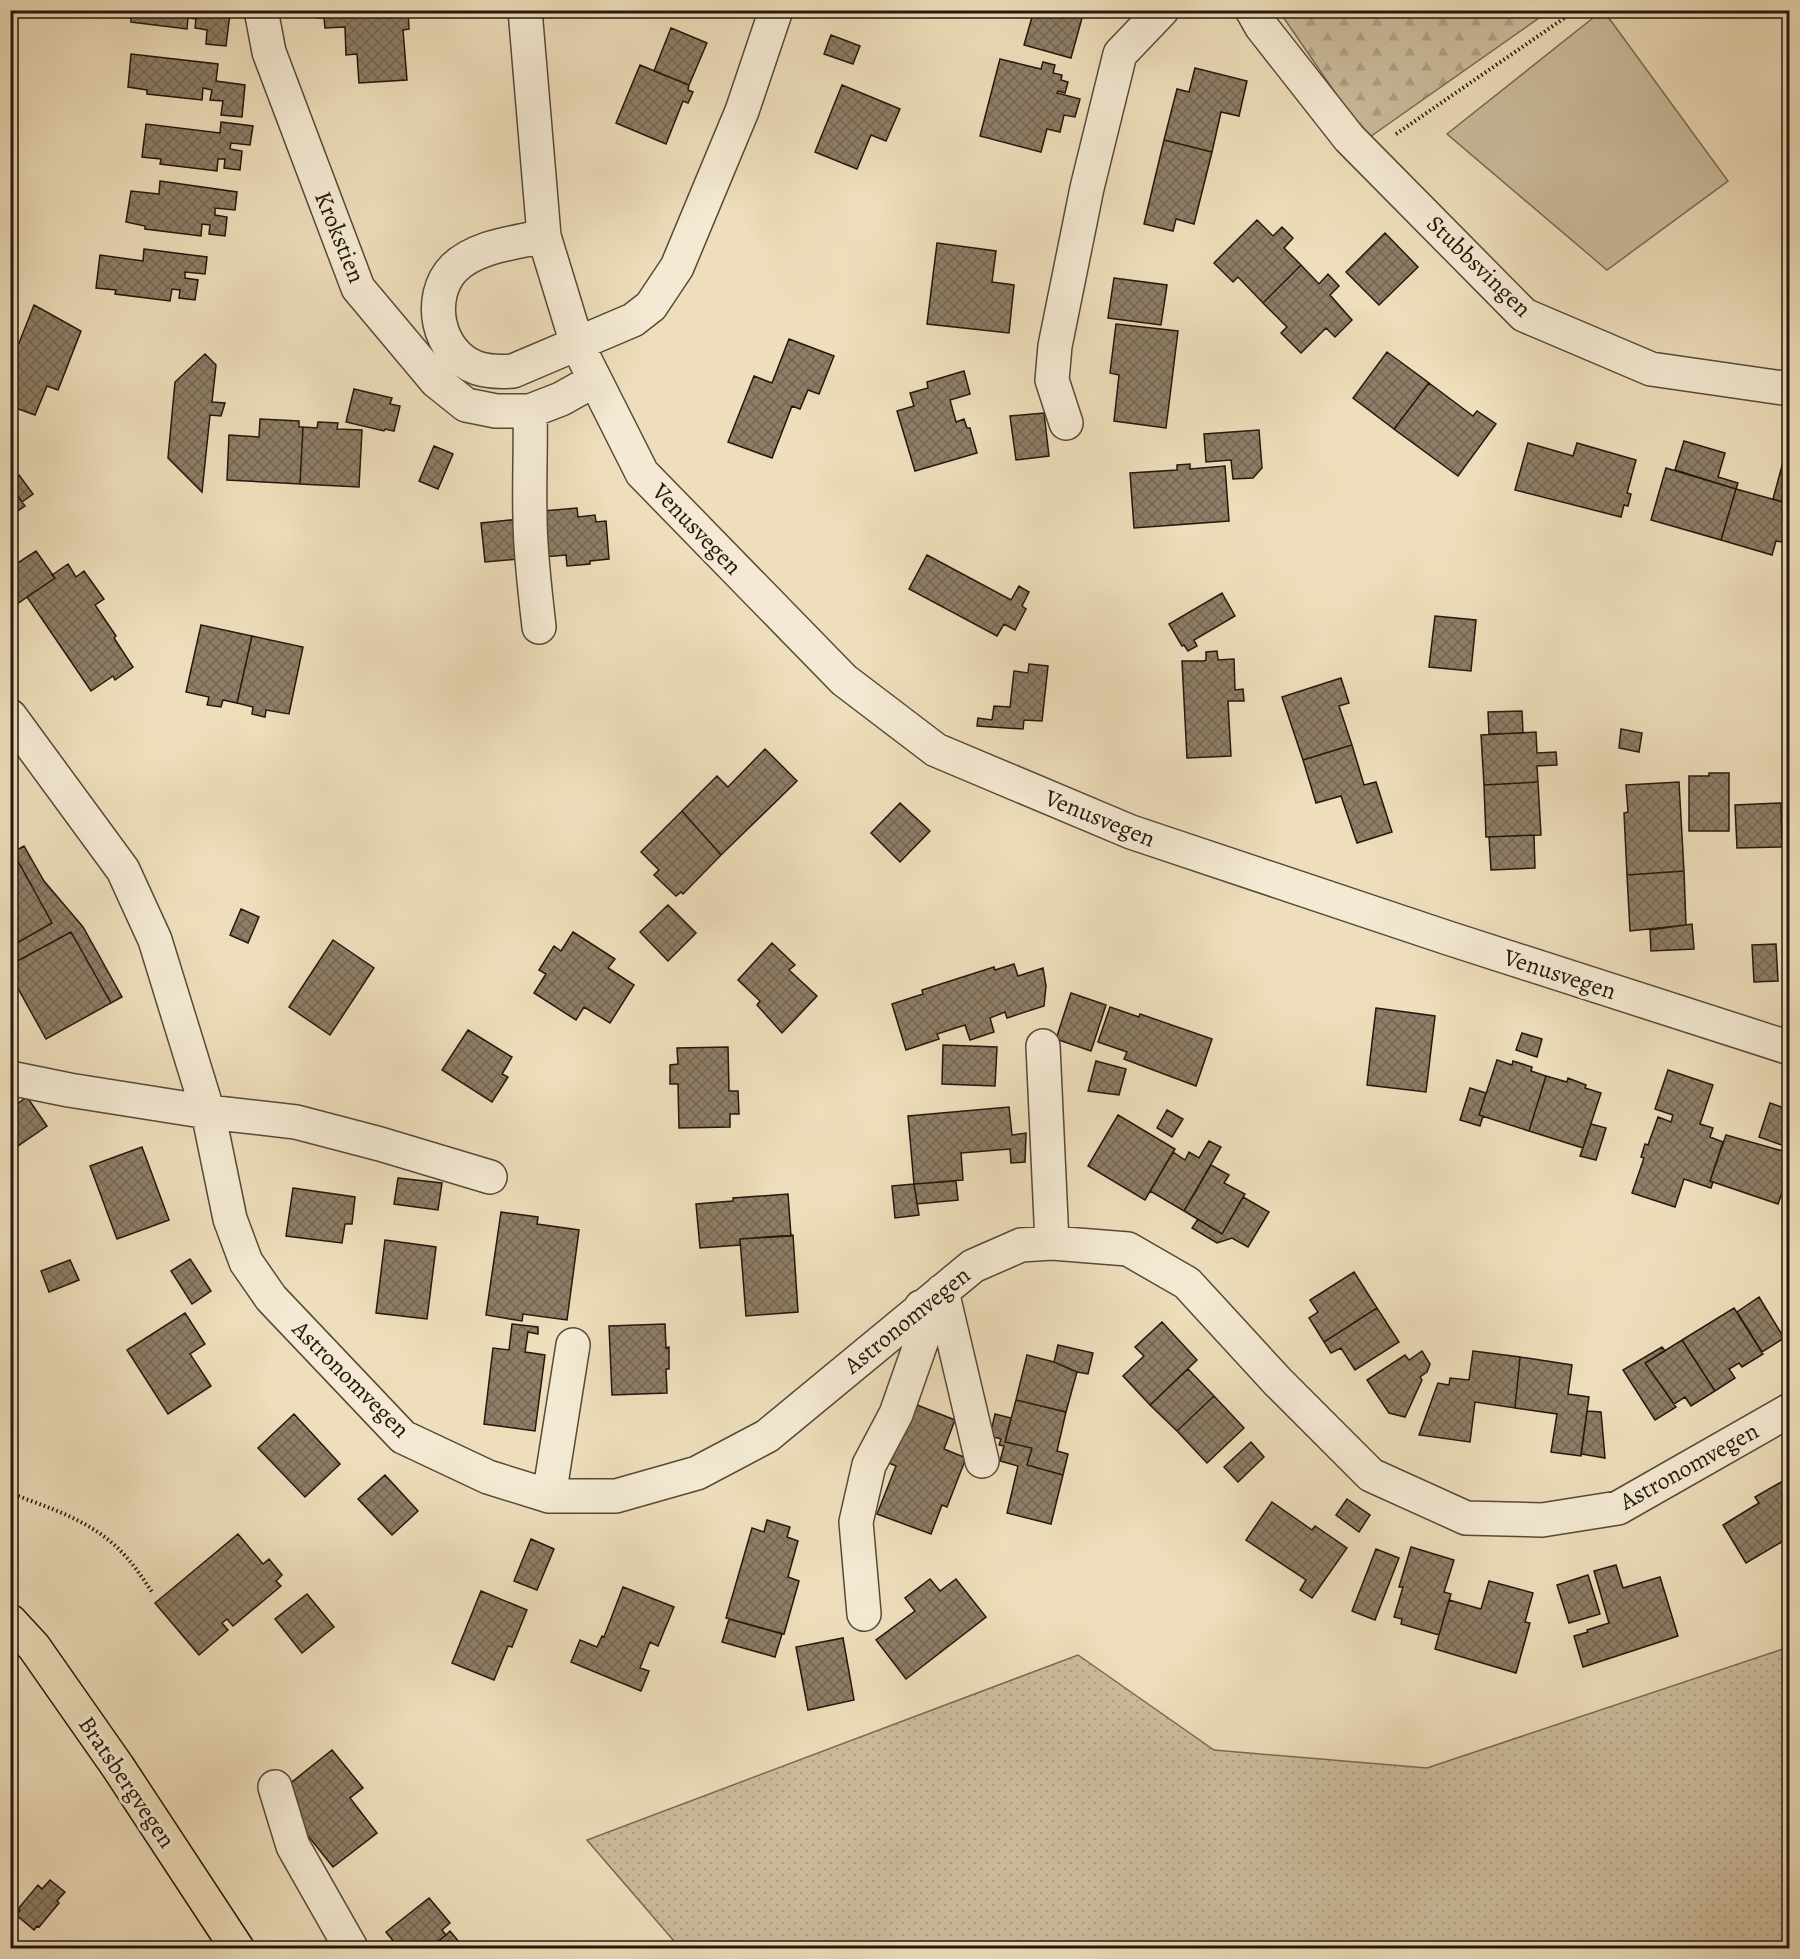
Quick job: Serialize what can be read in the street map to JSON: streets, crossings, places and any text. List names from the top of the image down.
{
  "streets": {
    "main road": ["Bratsbergvegen"],
    "street": [
      "Krokstien",
      "Stubbsvingen",
      "Venusvegen",
      "Astronomvegen"
    ]
  },
  "crossings": [
    ["Krokstien", "Venusvegen"]
  ]
}
